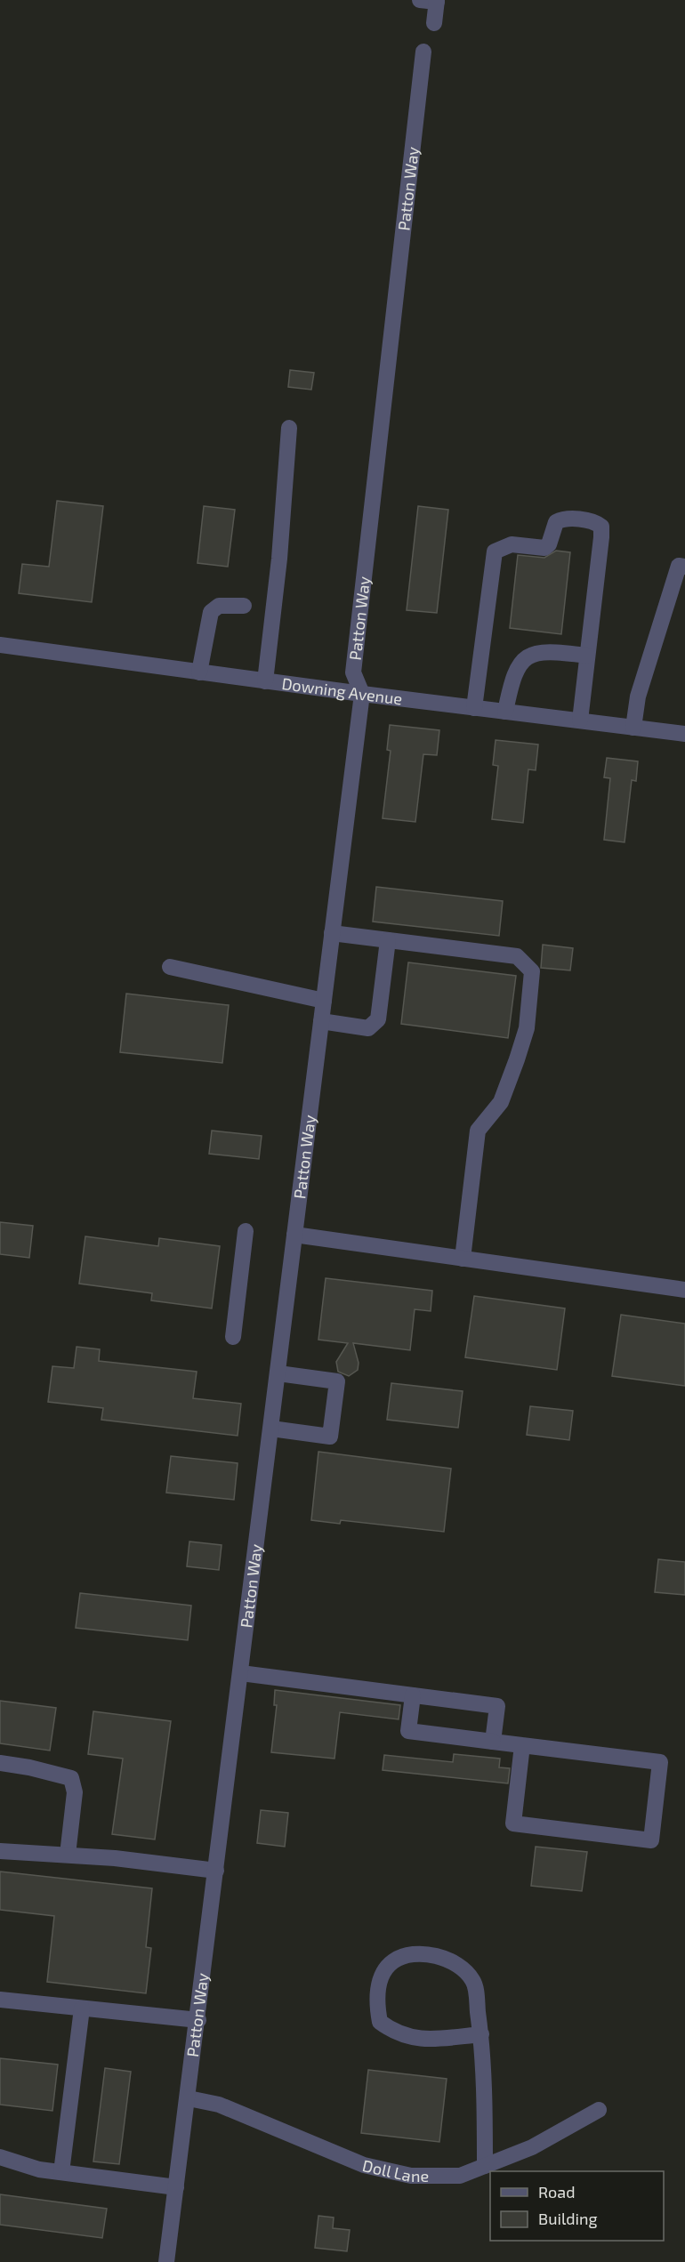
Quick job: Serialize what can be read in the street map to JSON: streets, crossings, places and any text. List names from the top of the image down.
{
  "streets": {
    "street": ["Patton Way", "Downing Avenue", "Doll Lane"]
  },
  "crossings": [
    ["Patton Way", "Downing Avenue"],
    ["Patton Way", "Doll Lane"]
  ],
  "legend": ["Road", "Building"]
}
